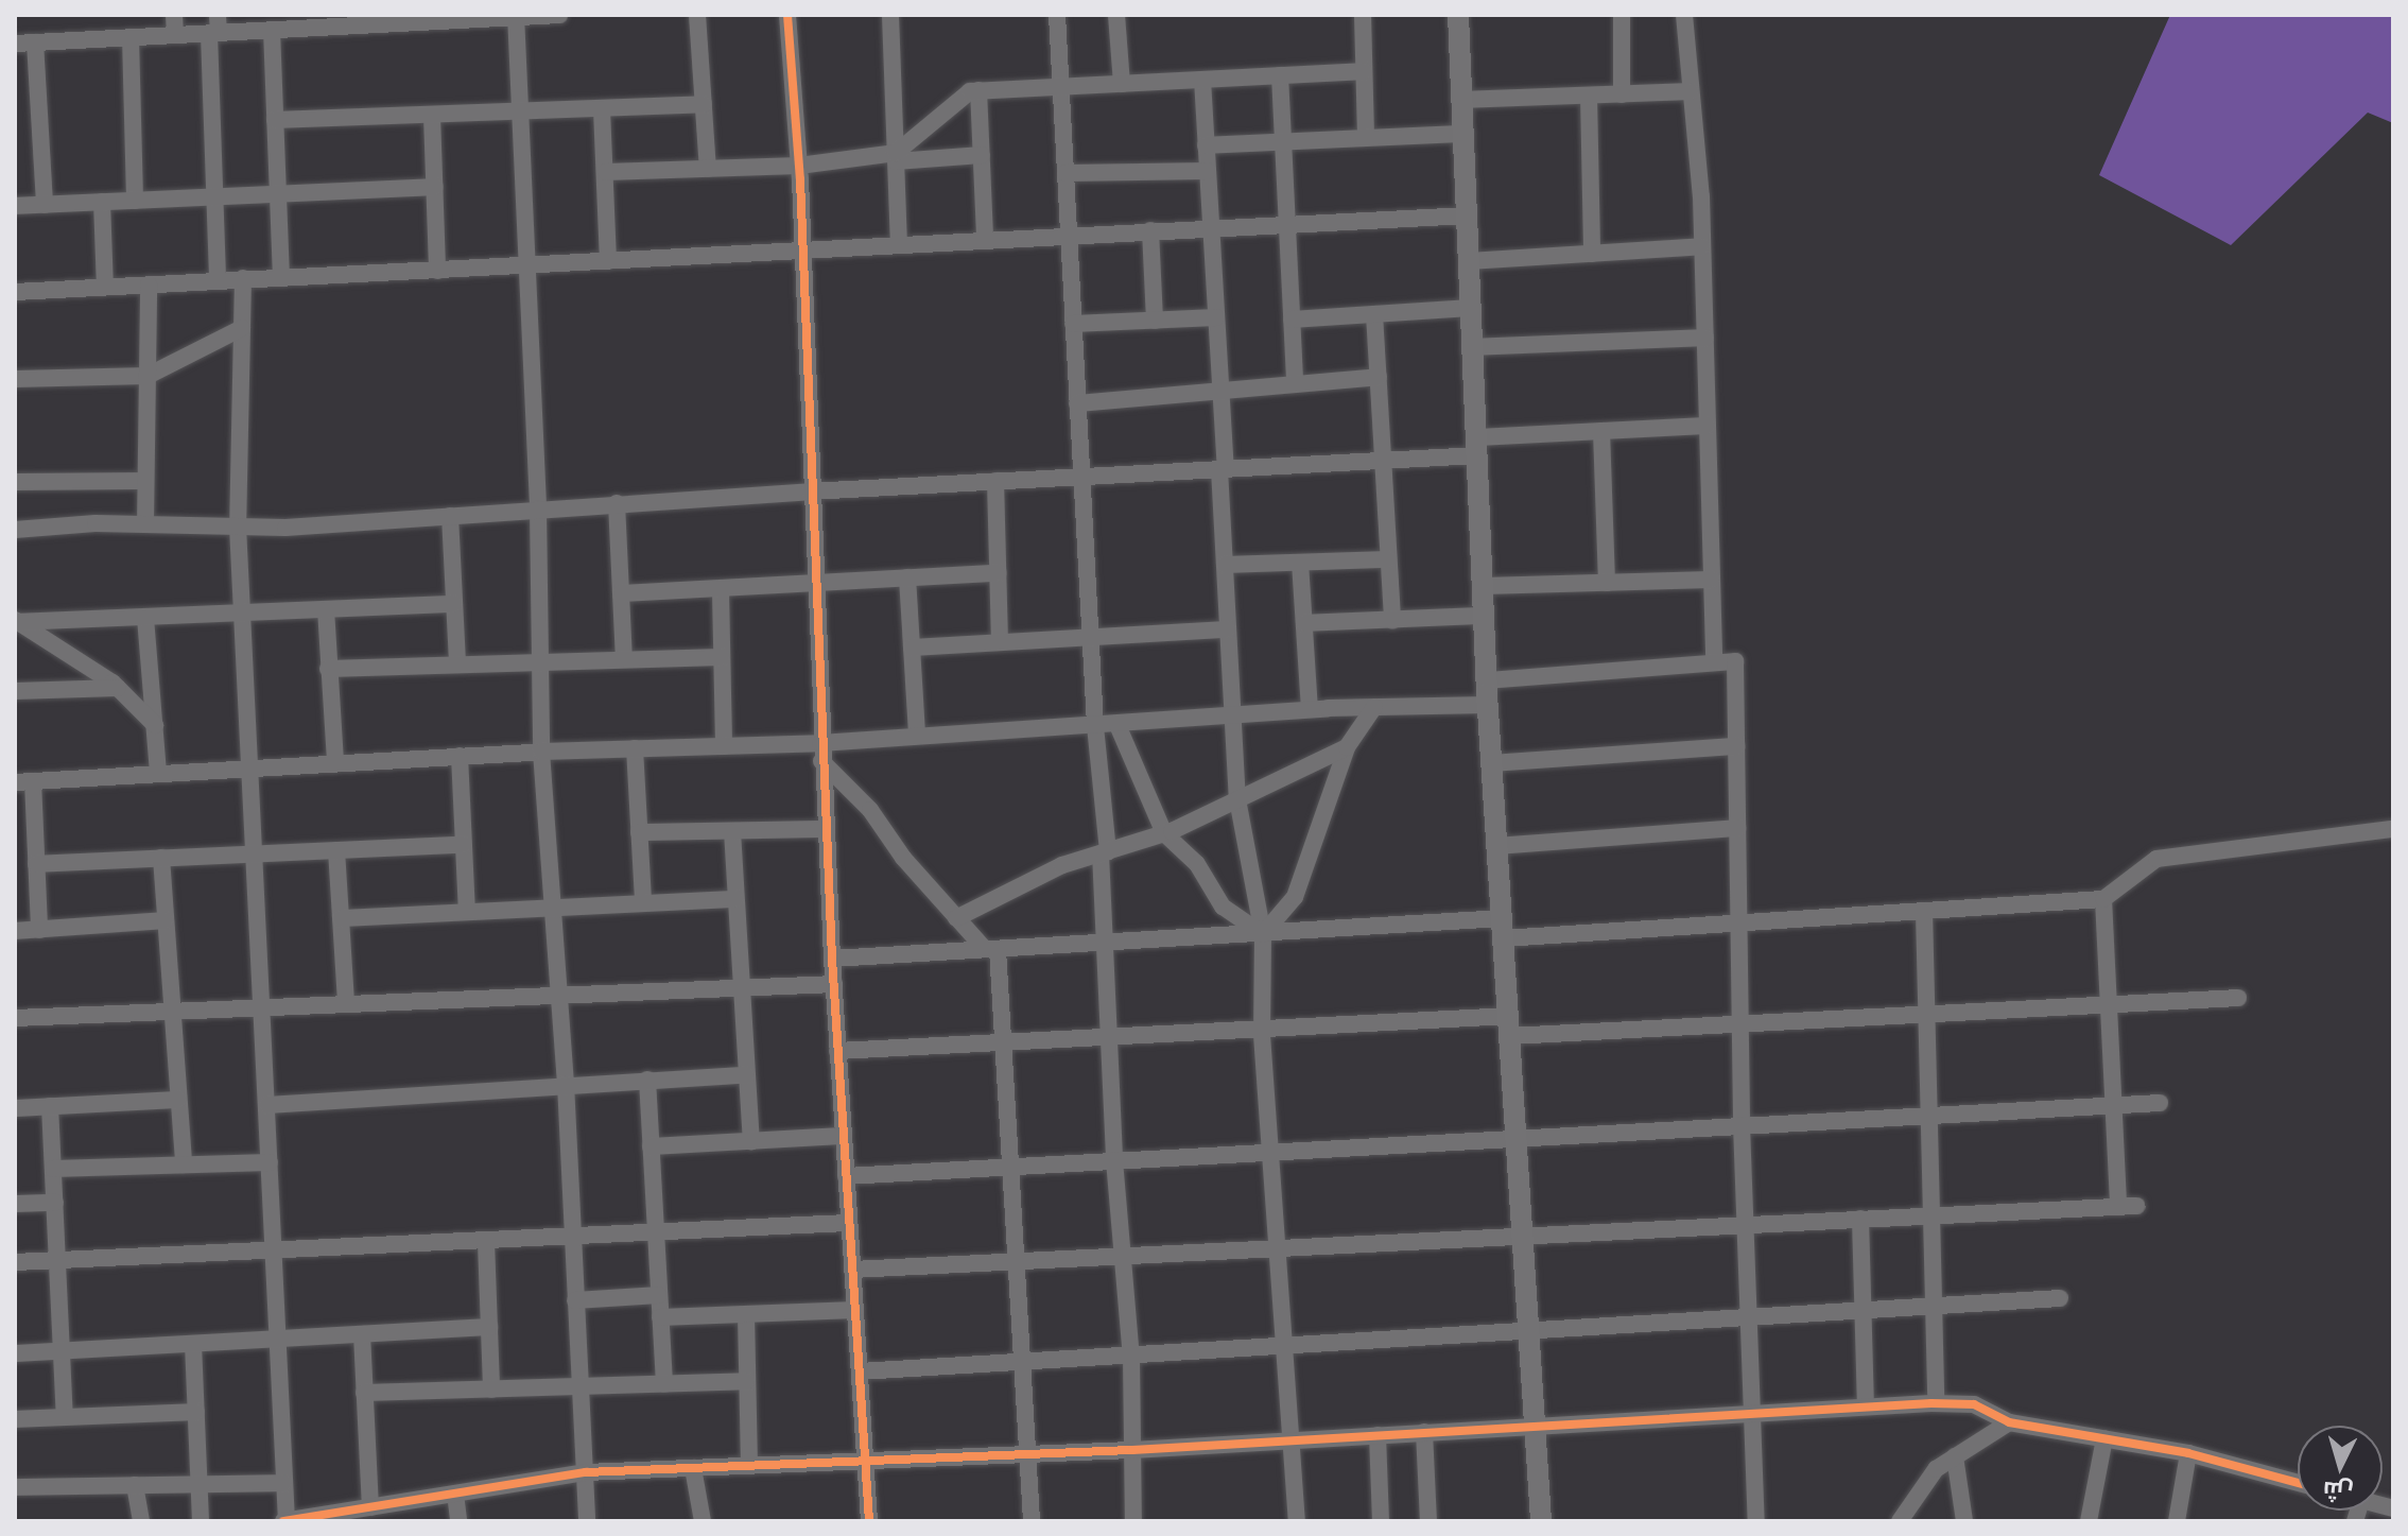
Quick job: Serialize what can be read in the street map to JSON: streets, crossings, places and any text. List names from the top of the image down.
{
  "north": "bottom"
}
